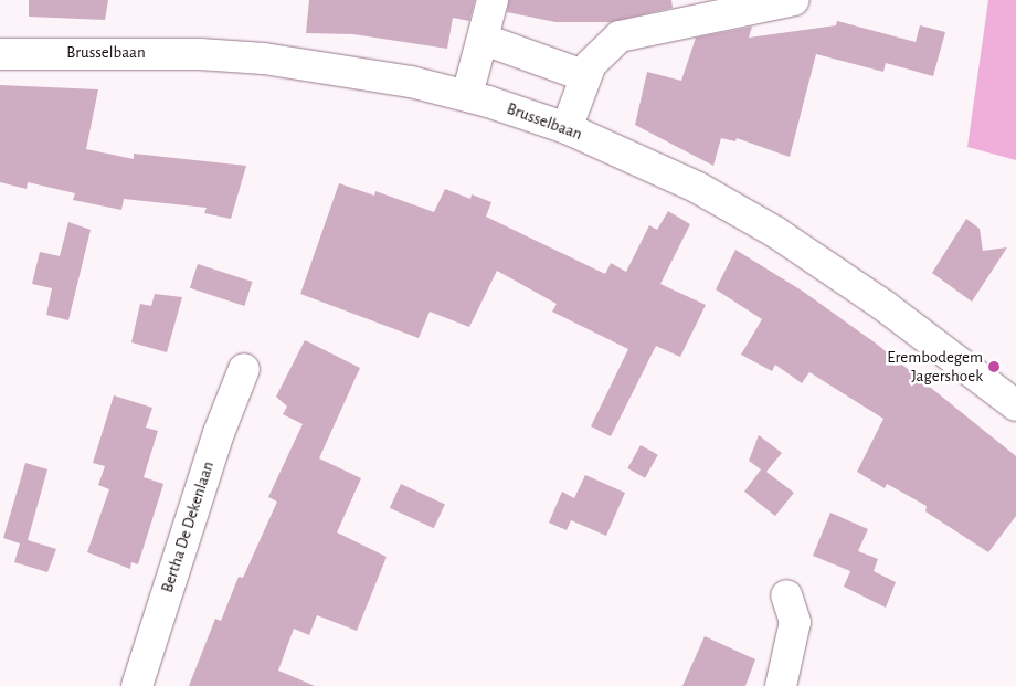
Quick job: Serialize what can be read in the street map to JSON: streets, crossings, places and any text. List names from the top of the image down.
{
  "streets": {
    "main road": ["Brusselbaan", "Bertha De Dekenlaan"]
  },
  "places": ["Erembodegem Jagershoek"]
}
